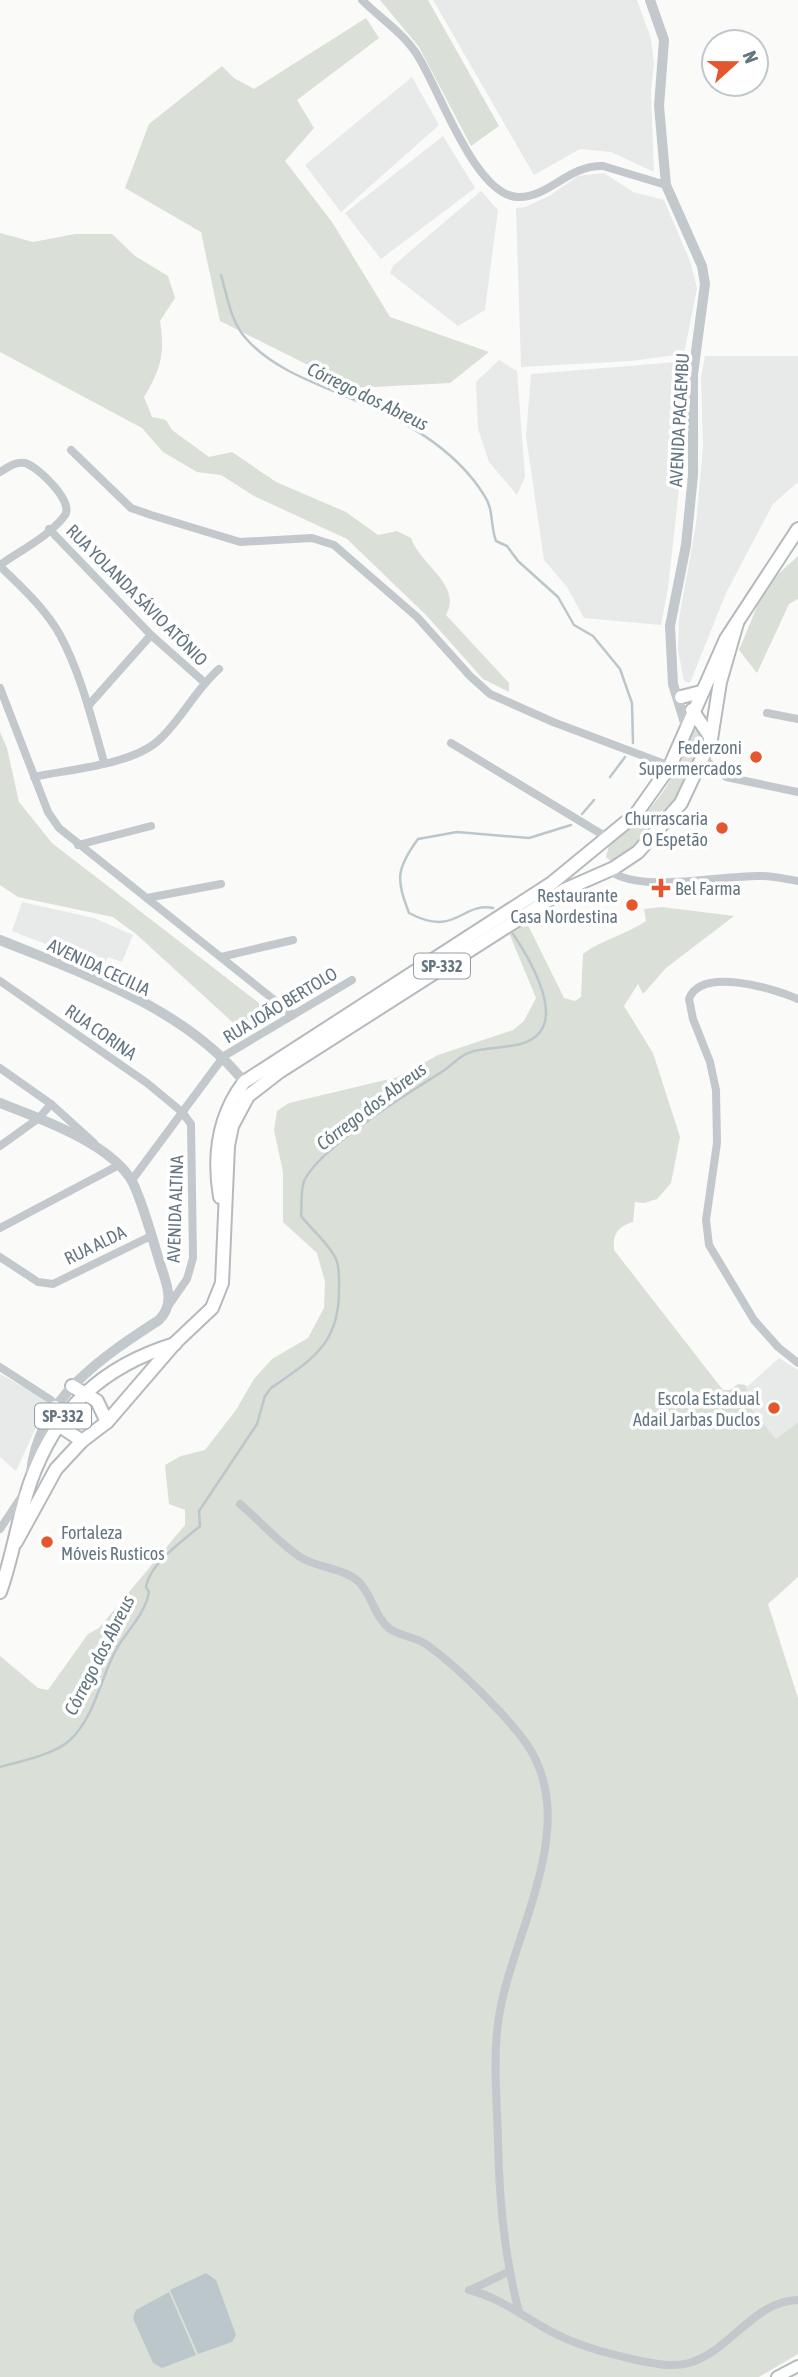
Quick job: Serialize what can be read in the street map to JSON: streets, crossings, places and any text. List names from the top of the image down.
{
  "streets": {
    "main road": ["SP-332"],
    "street": [
      "AVENIDA PACAEMBU",
      "RUA YOLANDA SÁVIO ATÔNIO",
      "AVENIDA CECILIA",
      "RUA JOÃO BERTOLO",
      "RUA CORINA",
      "AVENIDA ALTINA",
      "RUA ALDA"
    ]
  },
  "crossings": [
    ["SP-332", "AVENIDA CECILIA"],
    ["AVENIDA CECILIA", "RUA JOÃO BERTOLO"],
    ["RUA CORINA", "AVENIDA ALTINA"]
  ],
  "water": ["Córrego dos Abreus"],
  "places": {
    "other": [
      "Federzoni Supermercados",
      "Churrascaria O Espetão",
      "Restaurante Casa Nordestina",
      "Escola Estadual Adail Jarbas Duclos",
      "Fortaleza Móveis Rusticos"
    ],
    "health": ["Bel Farma"]
  },
  "north": "right"
}
